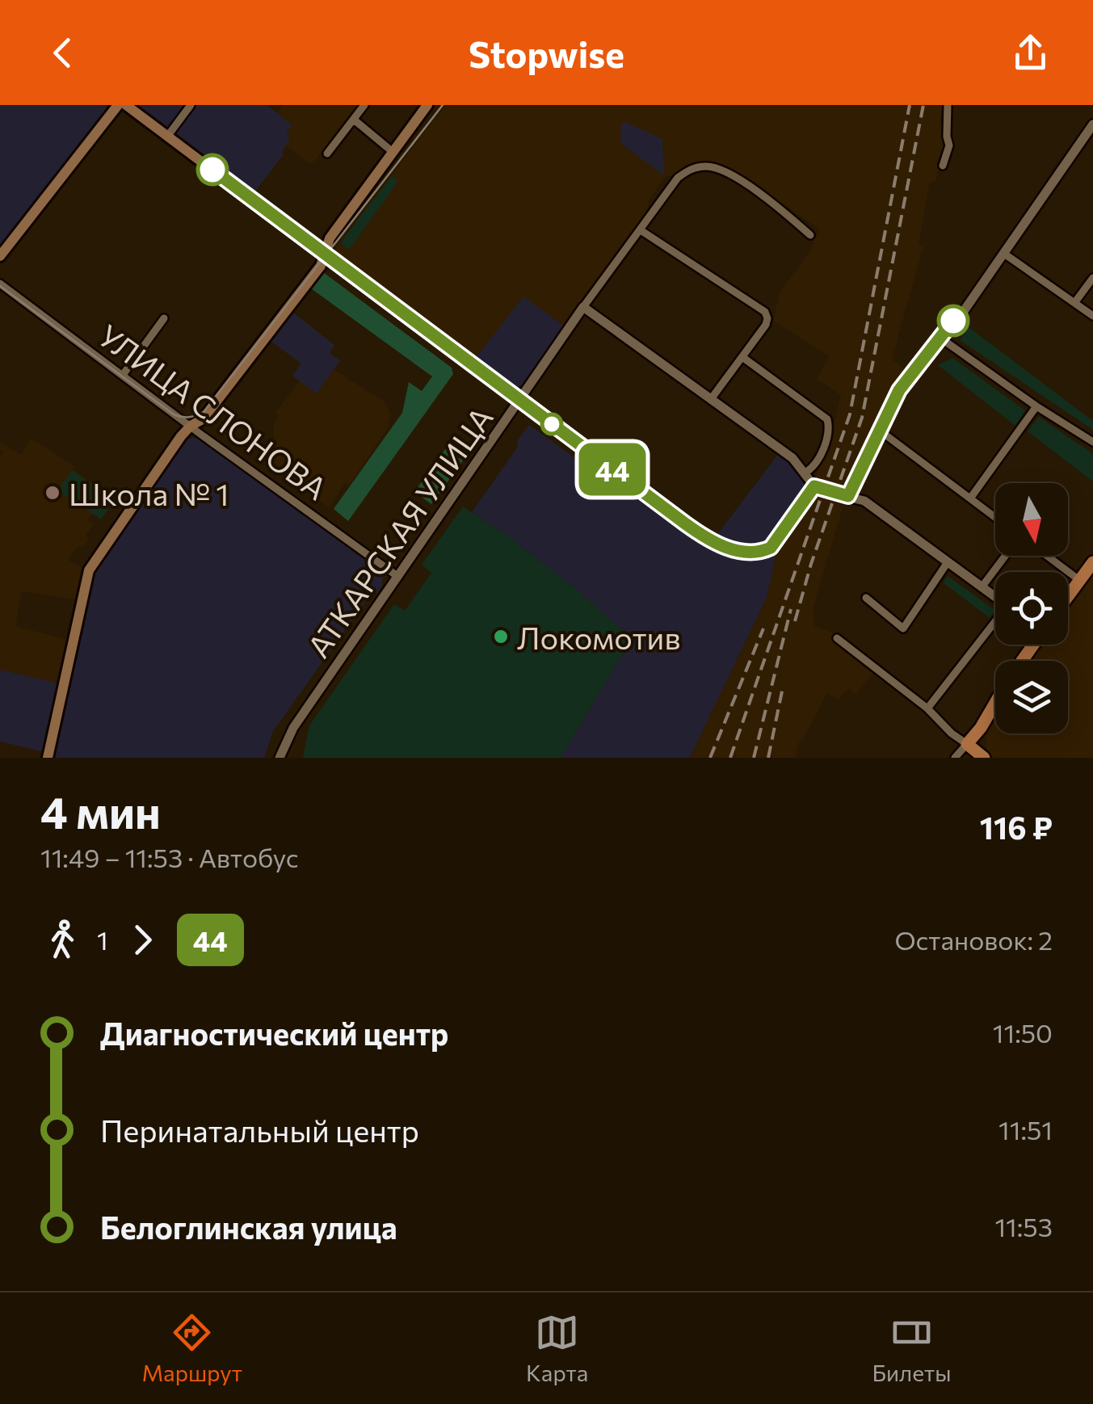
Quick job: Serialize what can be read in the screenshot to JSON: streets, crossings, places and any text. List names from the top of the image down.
{
  "streets": {
    "street": ["УЛИЦА СЛОНОВА", "АТКАРСКАЯ УЛИЦА"]
  },
  "crossings": [
    ["УЛИЦА СЛОНОВА", "АТКАРСКАЯ УЛИЦА"]
  ],
  "places": ["Школа № 1", "Локомотив"],
  "lines": ["bus line 44"],
  "north": "bottom",
  "page": {
    "header": "Stopwise",
    "on_map": "44",
    "heading": ["4 мин", "11:49 – 11:53 · Автобус", "116 ₽"],
    "legs": ["1", "44", "Остановок: 2"],
    "list": [
      {
        "name": "Диагностический центр",
        "value": "11:50"
      },
      {
        "name": "Перинатальный центр",
        "value": "11:51"
      },
      {
        "name": "Белоглинская улица",
        "value": "11:53"
      }
    ],
    "tabs": ["Маршрут", "Карта", "Билеты"]
  }
}
